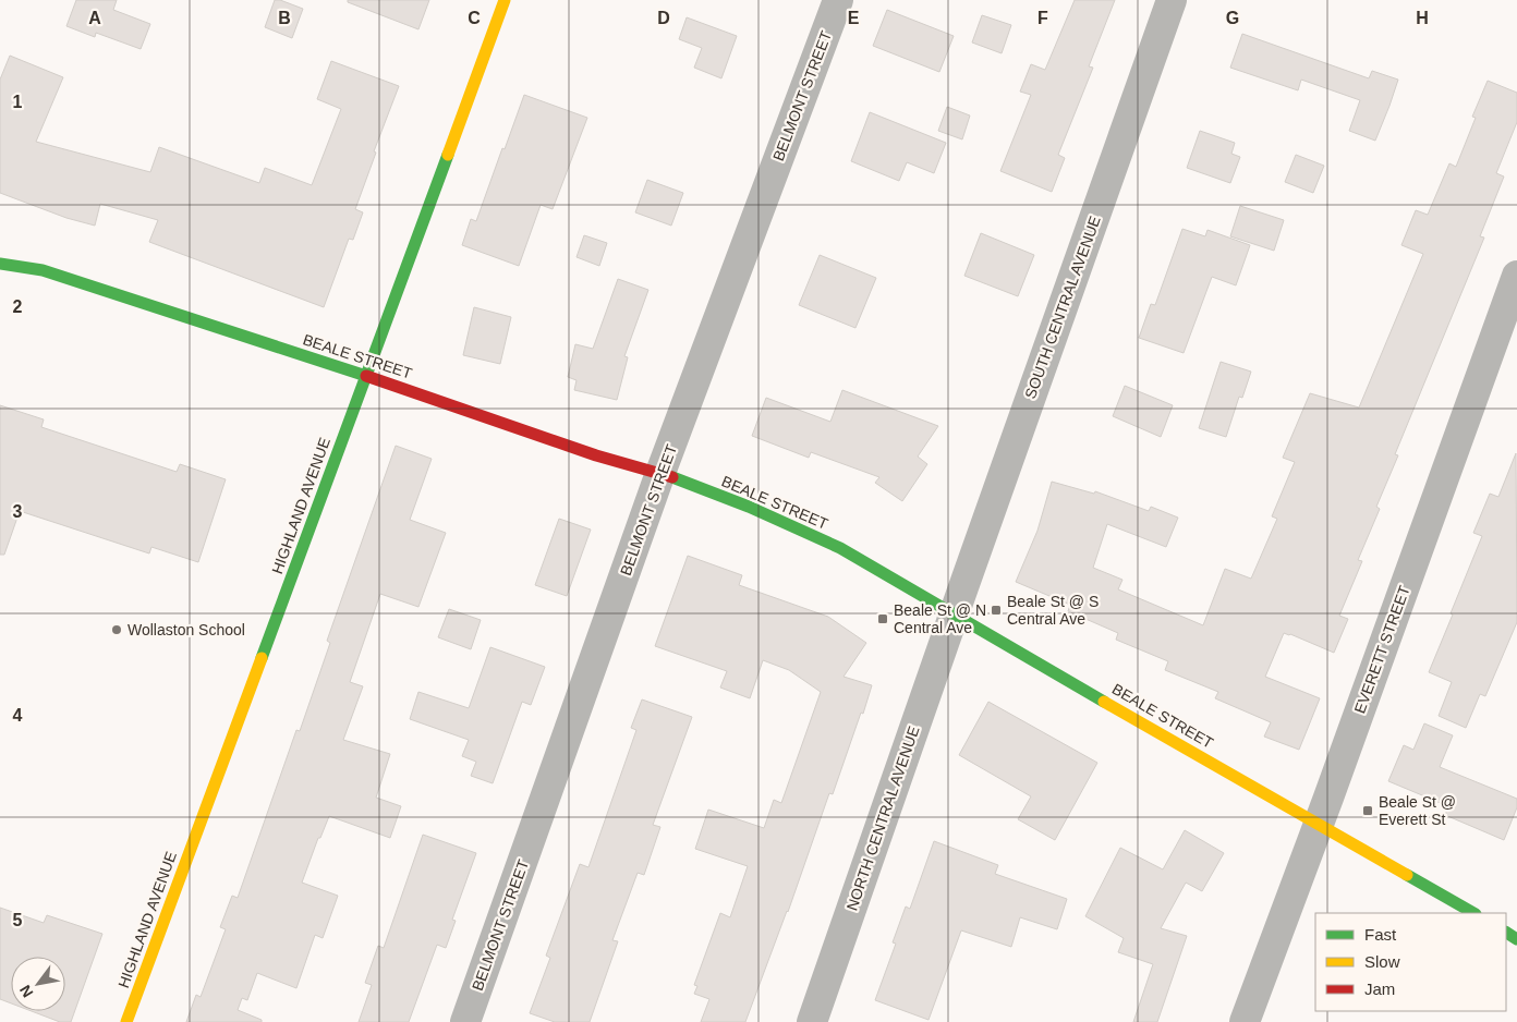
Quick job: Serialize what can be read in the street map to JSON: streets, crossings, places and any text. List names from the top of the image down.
{
  "streets": {
    "main road": ["BEALE STREET", "HIGHLAND AVENUE"],
    "street": [
      "BELMONT STREET",
      "SOUTH CENTRAL AVENUE",
      "EVERETT STREET",
      "NORTH CENTRAL AVENUE"
    ]
  },
  "crossings": [
    ["BELMONT STREET", "BEALE STREET"],
    ["SOUTH CENTRAL AVENUE", "BEALE STREET"],
    ["SOUTH CENTRAL AVENUE", "NORTH CENTRAL AVENUE"],
    ["BEALE STREET", "HIGHLAND AVENUE"],
    ["BEALE STREET", "EVERETT STREET"],
    ["BEALE STREET", "NORTH CENTRAL AVENUE"]
  ],
  "places": {
    "transit": ["Beale St @ S Central Ave", "Beale St @ N Central Ave", "Beale St @ Everett St"],
    "other": ["Wollaston School"]
  },
  "legend": ["Fast", "Slow", "Jam"],
  "north": "bottom left",
  "grid": {
    "columns": [
      "A",
      "B",
      "C",
      "D",
      "E",
      "F",
      "G",
      "H"
    ],
    "rows": [
      "1",
      "2",
      "3",
      "4",
      "5"
    ]
  }
}
